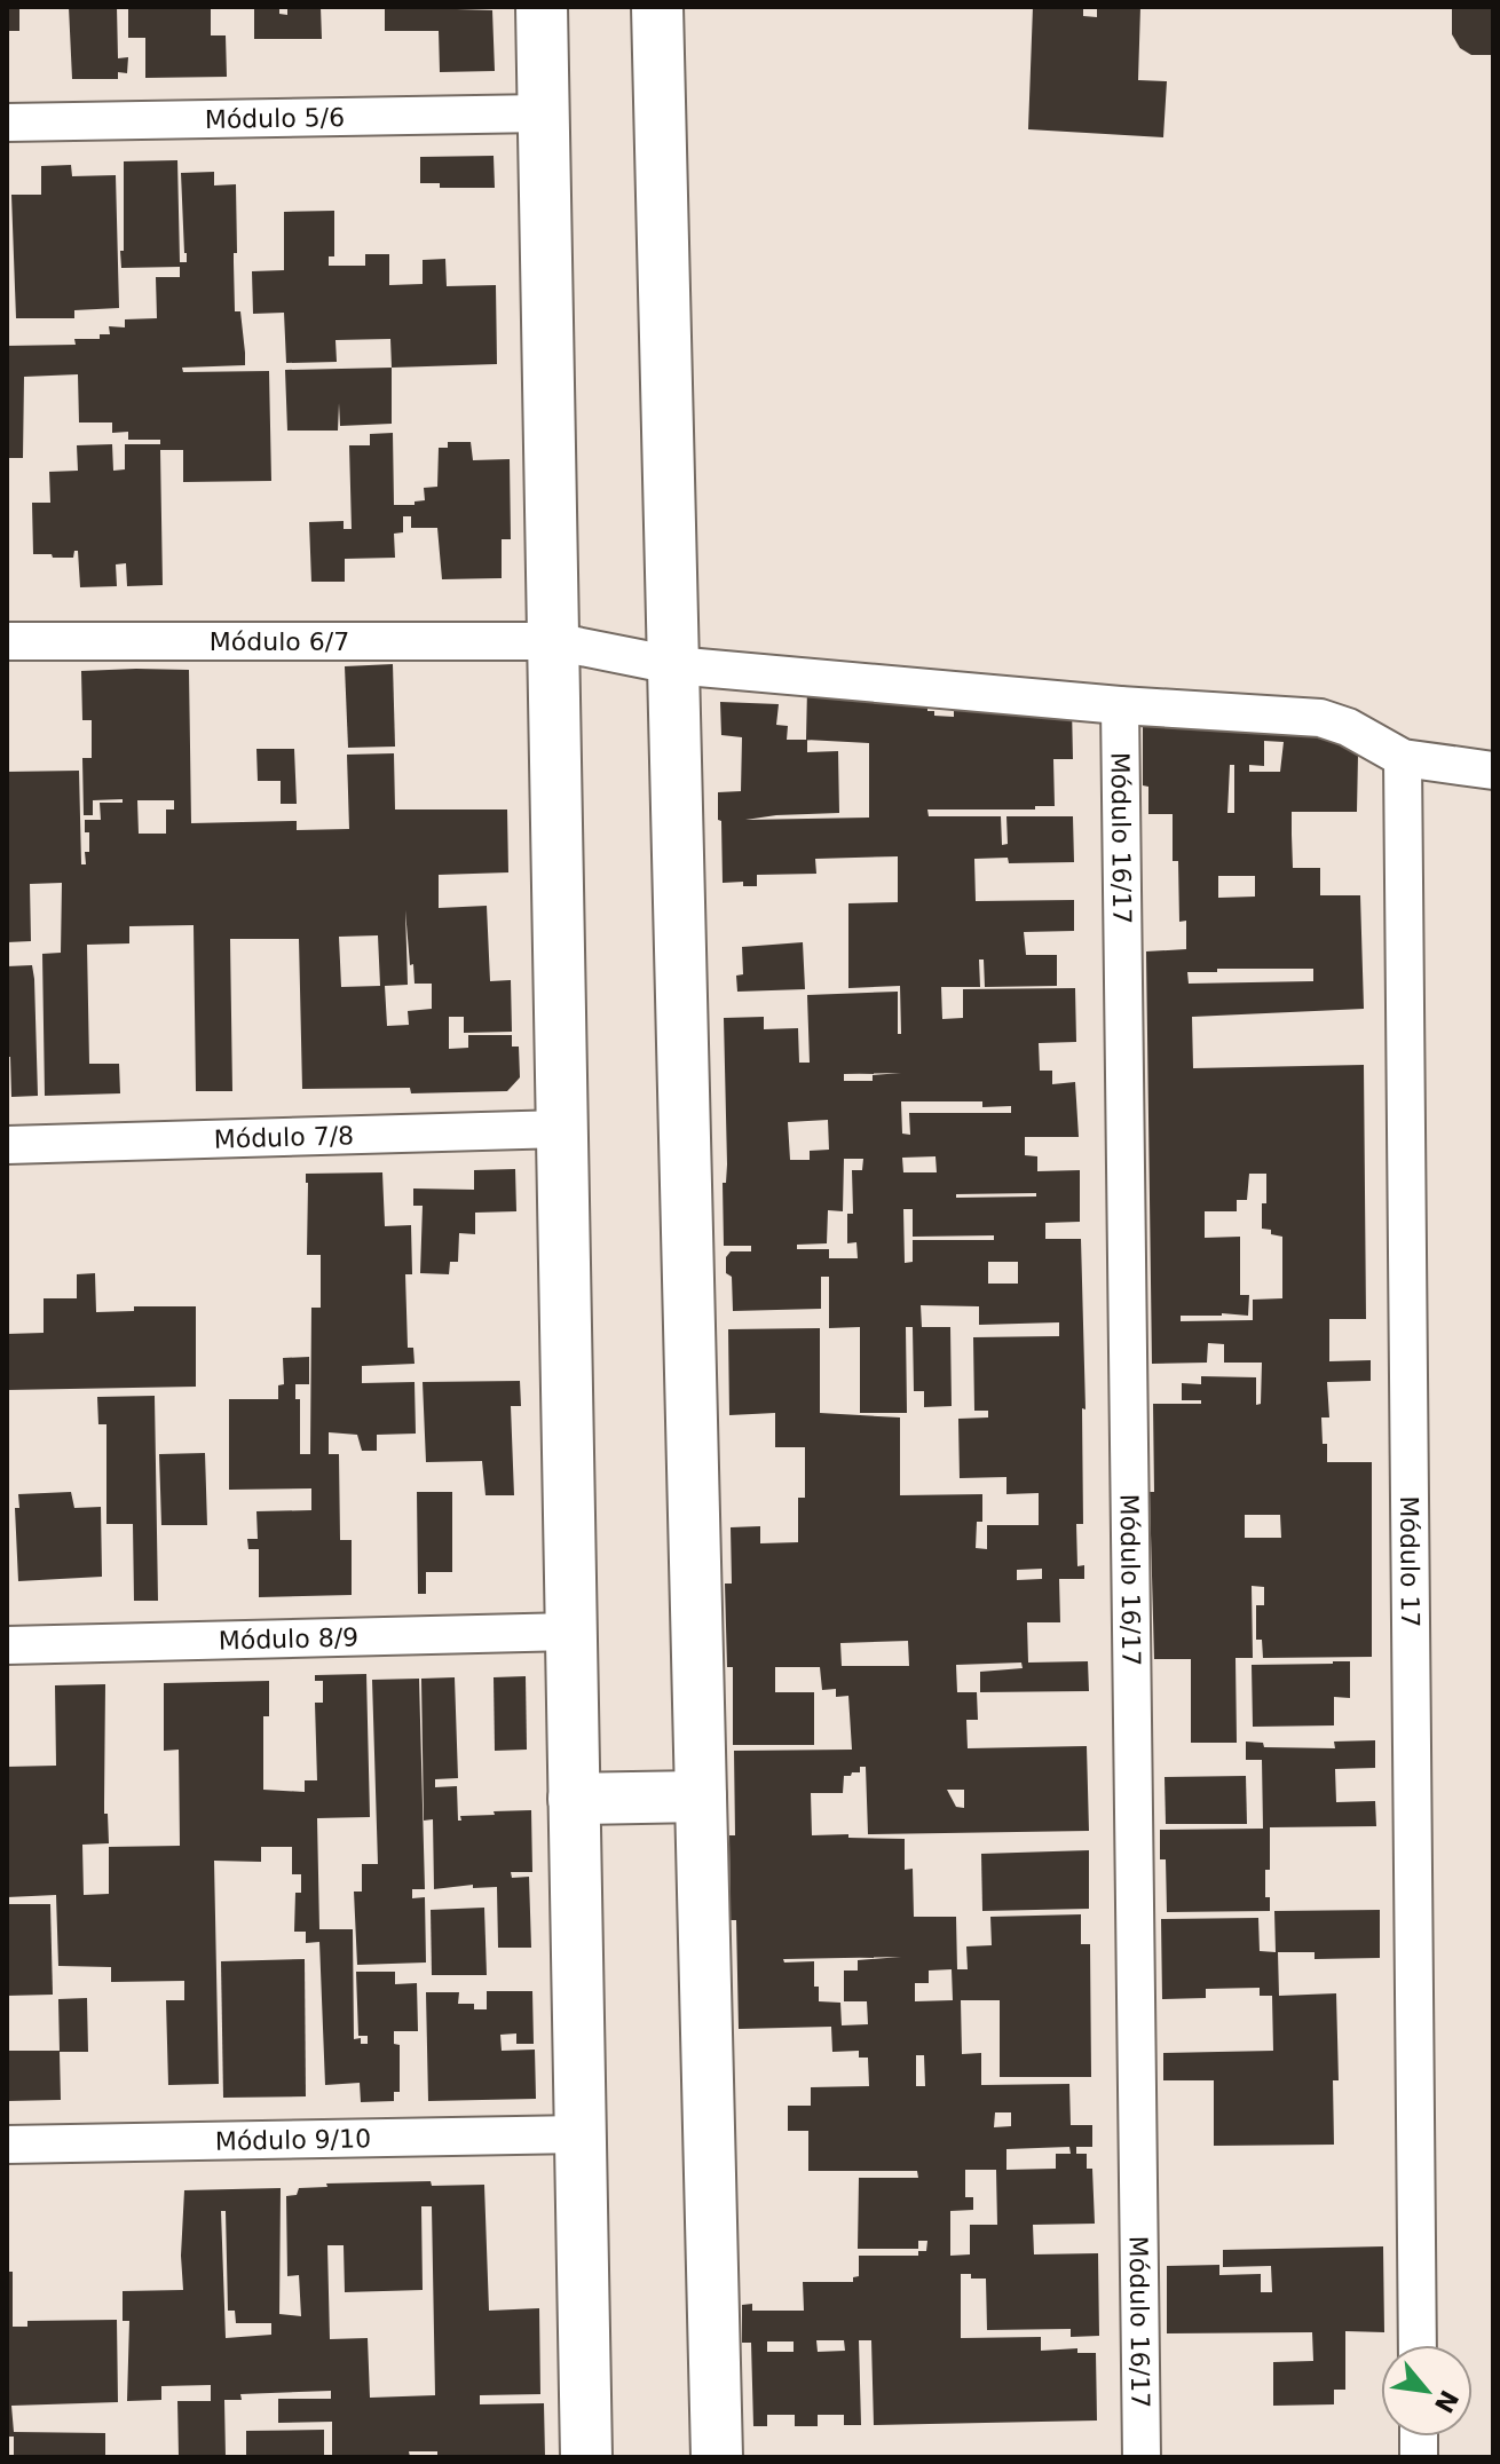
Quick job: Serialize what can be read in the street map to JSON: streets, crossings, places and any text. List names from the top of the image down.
{
  "streets": {
    "street": [
      "Módulo 5/6",
      "Módulo 6/7",
      "Módulo 16/17",
      "Módulo 7/8",
      "Módulo 17",
      "Módulo 8/9",
      "Módulo 9/10"
    ]
  },
  "crossings": [
    ["Módulo 6/7", "Módulo 16/17"],
    ["Módulo 6/7", "Módulo 17"]
  ],
  "north": "bottom right"
}
